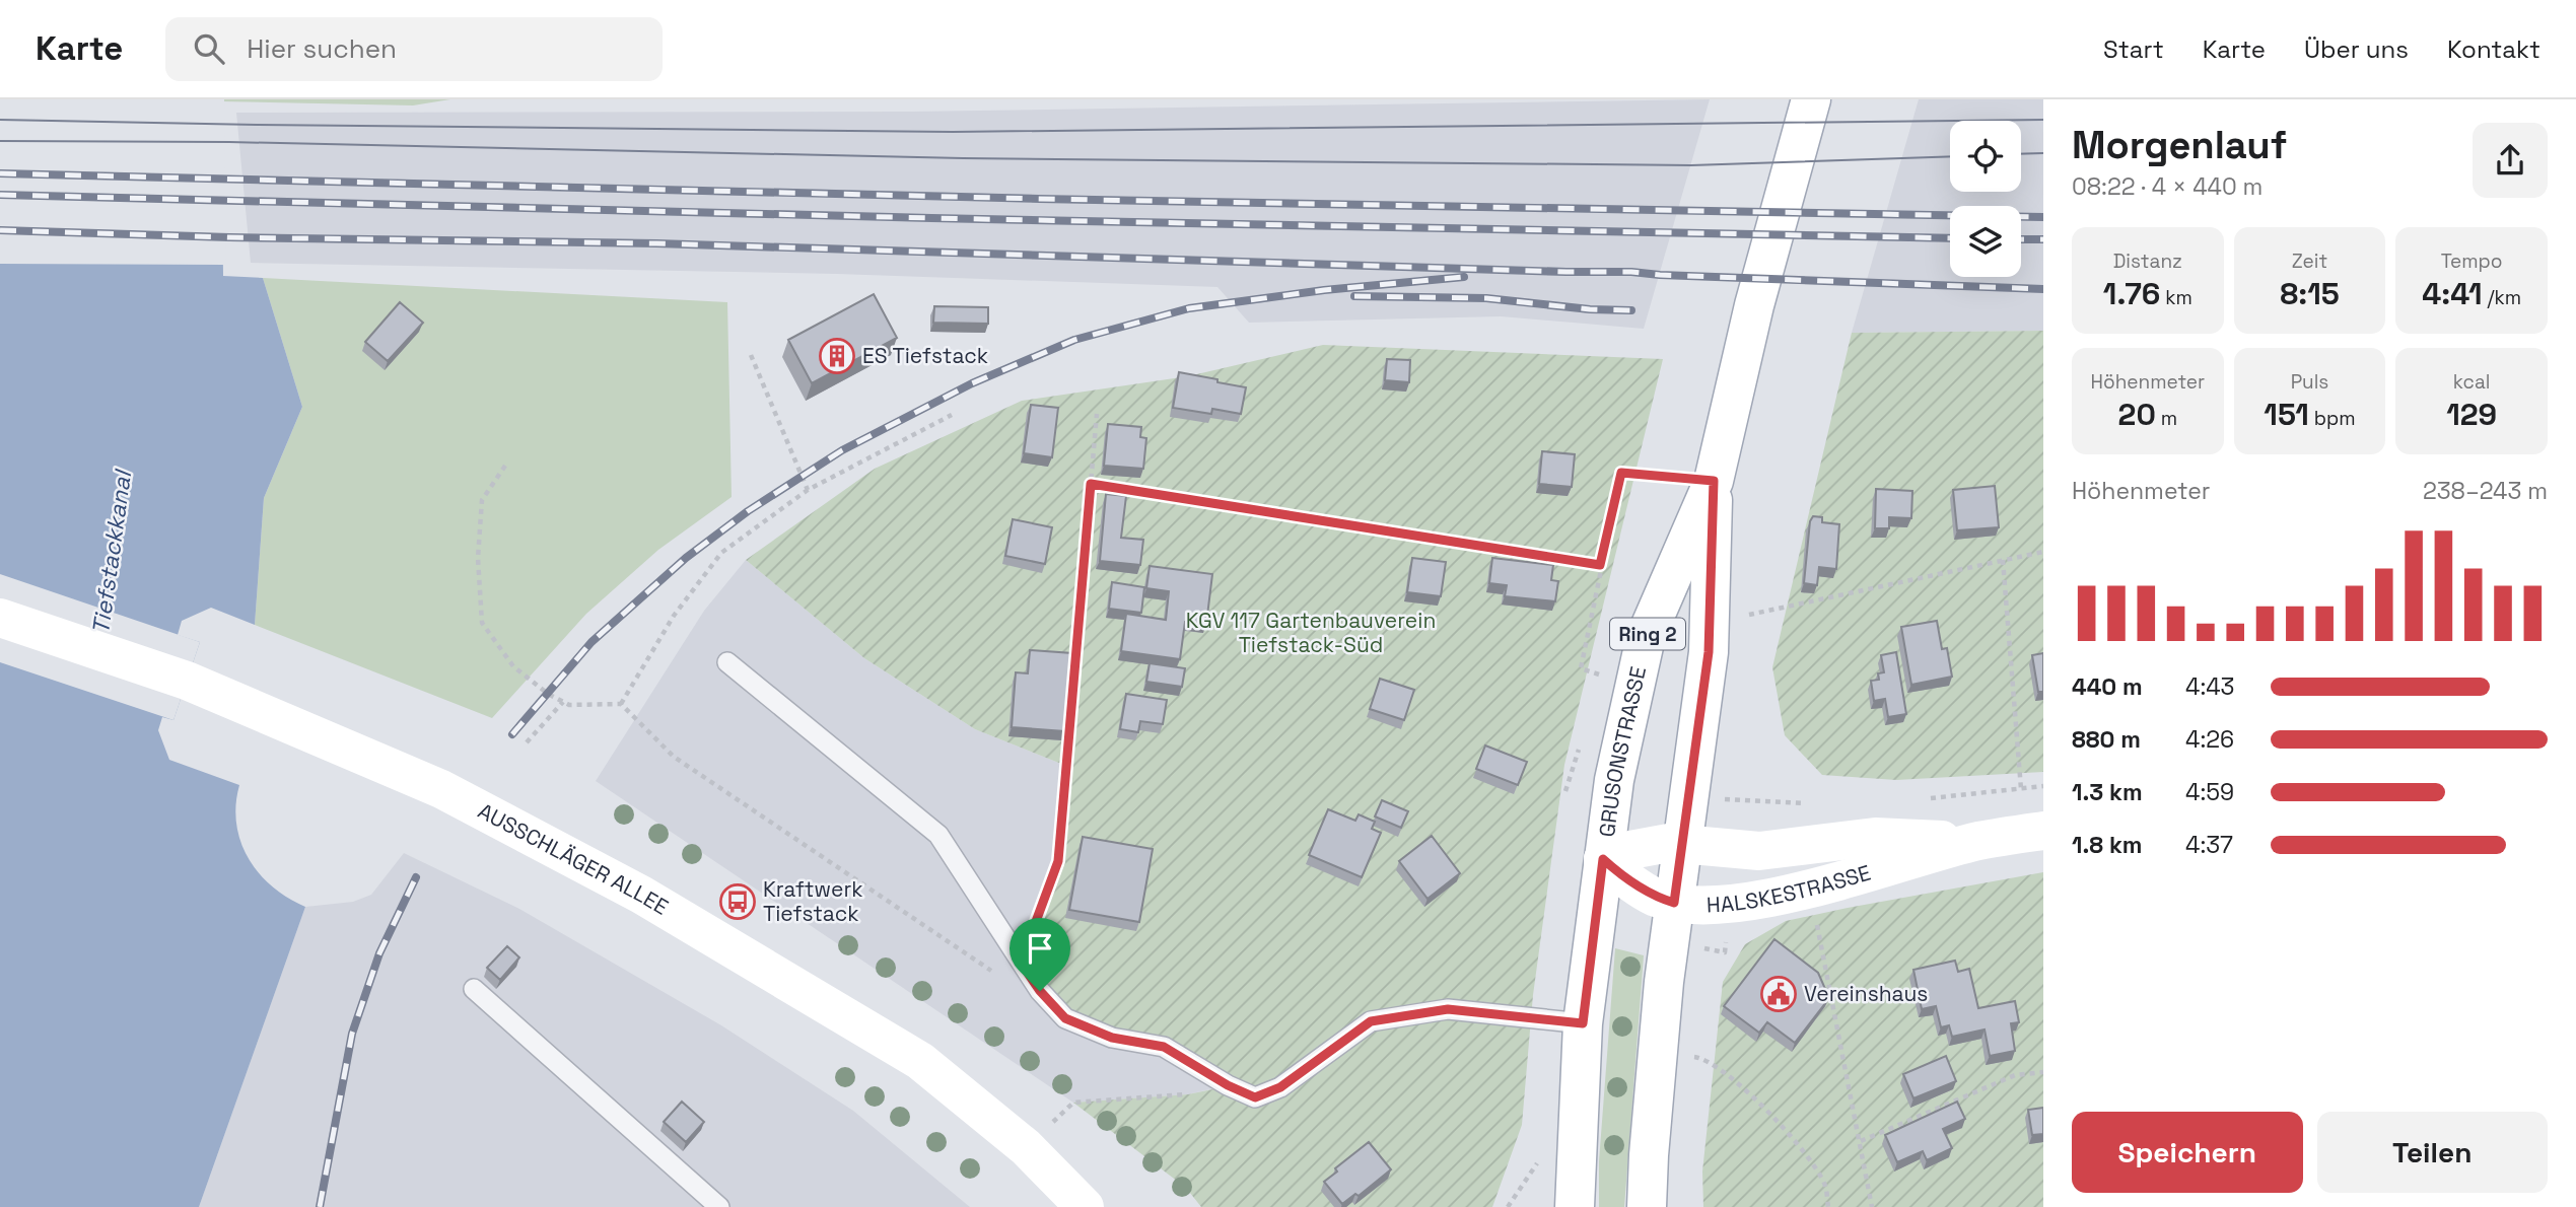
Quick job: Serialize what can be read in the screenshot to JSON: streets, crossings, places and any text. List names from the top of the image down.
{
  "streets": {
    "street": [
      "Ring 2",
      "GRUSONSTRASSE",
      "AUSSCHLÄGER ALLEE",
      "HALSKESTRASSE"
    ]
  },
  "crossings": [
    ["GRUSONSTRASSE", "HALSKESTRASSE"]
  ],
  "water": ["Tiefstackkanal"],
  "parks": ["KGV 117 Gartenbauverein Tiefstack-Süd"],
  "places": {
    "building": ["ES Tiefstack"],
    "bus stop": ["Kraftwerk Tiefstack"],
    "public building": ["Vereinshaus"]
  },
  "page": {
    "header": "Karte",
    "search": "Hier suchen",
    "nav": [
      "Start",
      "Karte",
      "Über uns",
      "Kontakt"
    ],
    "heading": ["Morgenlauf", "08:22 · 4 × 440 m"],
    "stats": [
      ["Distanz", "1.76 km"],
      ["Zeit", "8:15"],
      ["Tempo", "4:41 /km"],
      ["Höhenmeter", "20 m"],
      ["Puls", "151 bpm"],
      ["kcal", "129"]
    ],
    "chart": ["Höhenmeter", "238–243 m"],
    "list": [
      {
        "name": "440 m",
        "note": "4:43"
      },
      {
        "name": "880 m",
        "note": "4:26"
      },
      {
        "name": "1.3 km",
        "note": "4:59"
      },
      {
        "name": "1.8 km",
        "note": "4:37"
      }
    ],
    "buttons": ["Speichern", "Teilen"]
  }
}
